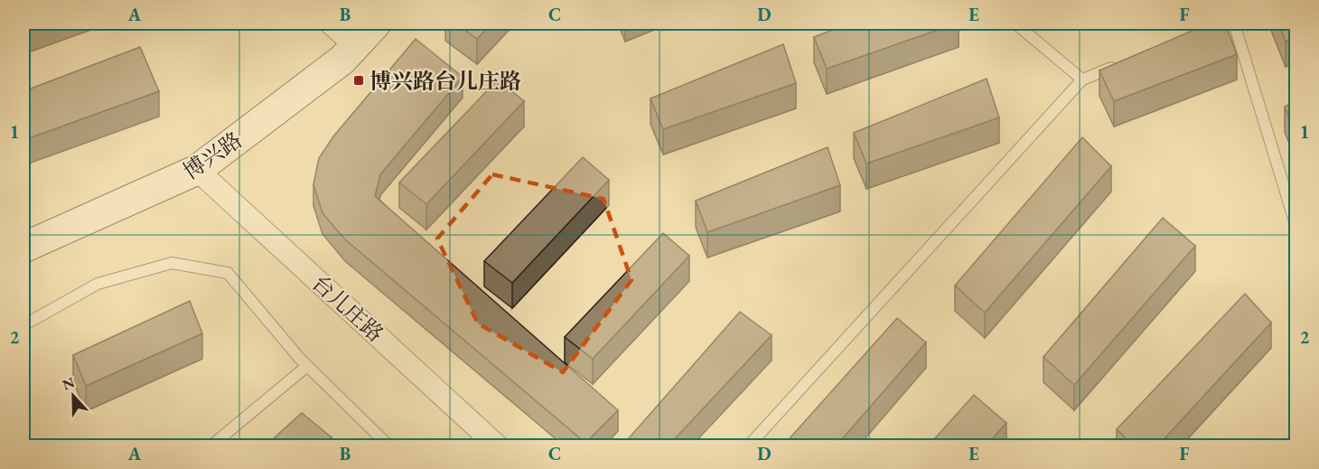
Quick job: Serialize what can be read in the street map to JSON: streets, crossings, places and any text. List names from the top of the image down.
{
  "streets": {
    "street": ["博兴路", "台儿庄路"]
  },
  "crossings": [
    ["博兴路", "台儿庄路"]
  ],
  "places": {
    "transit": ["博兴路台儿庄路"]
  },
  "north": "top",
  "grid": {
    "columns": [
      "A",
      "B",
      "C",
      "D",
      "E",
      "F"
    ],
    "rows": ["1", "2"]
  }
}
